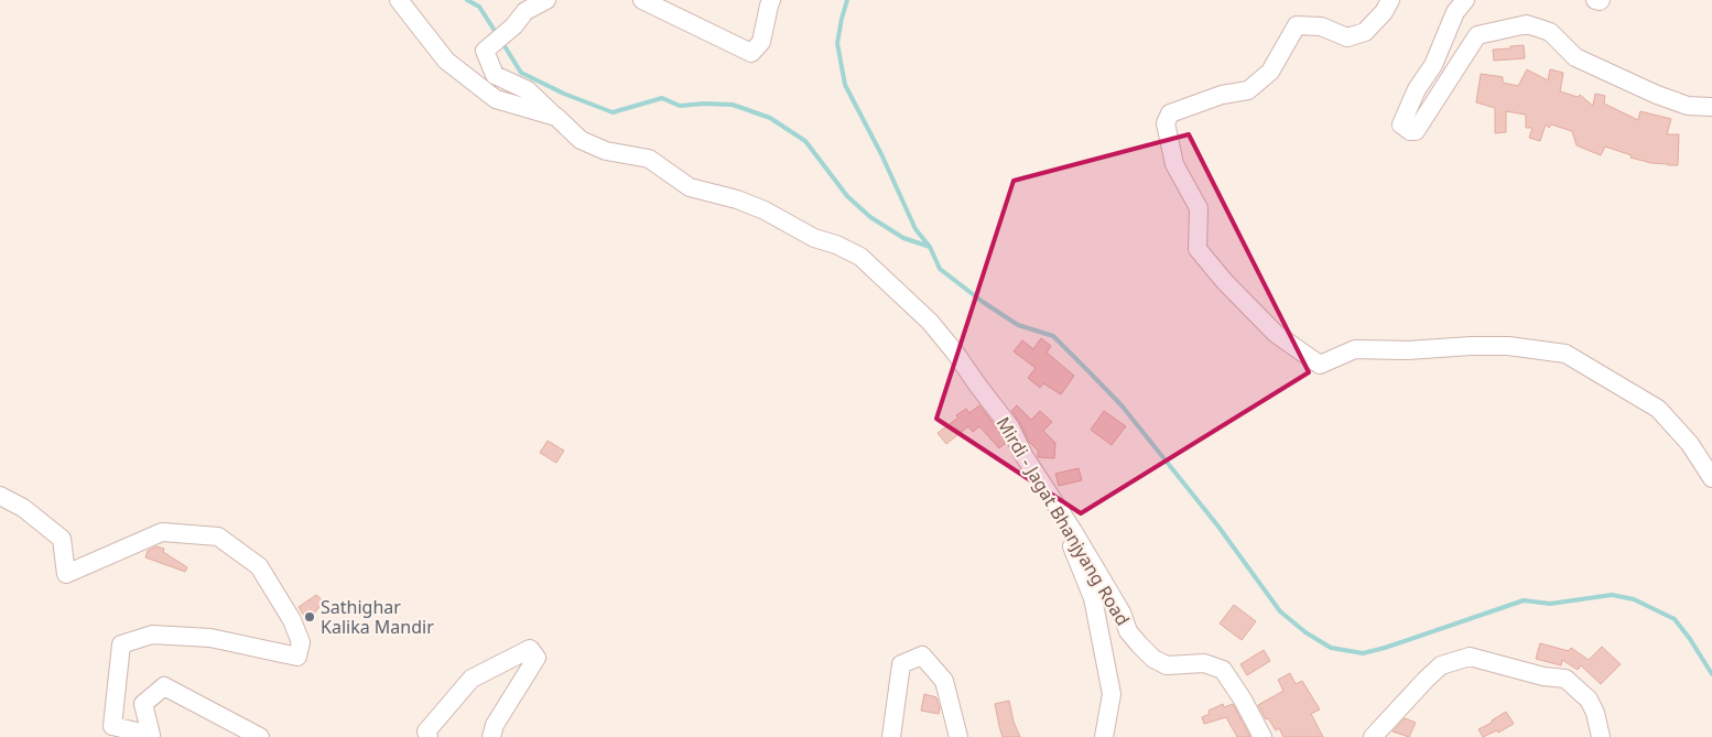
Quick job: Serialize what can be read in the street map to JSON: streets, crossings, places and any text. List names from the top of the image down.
{
  "streets": {
    "street": ["Mirdi - Jagat Bhanjyang Road"]
  },
  "places": ["Sathighar Kalika Mandir"]
}
